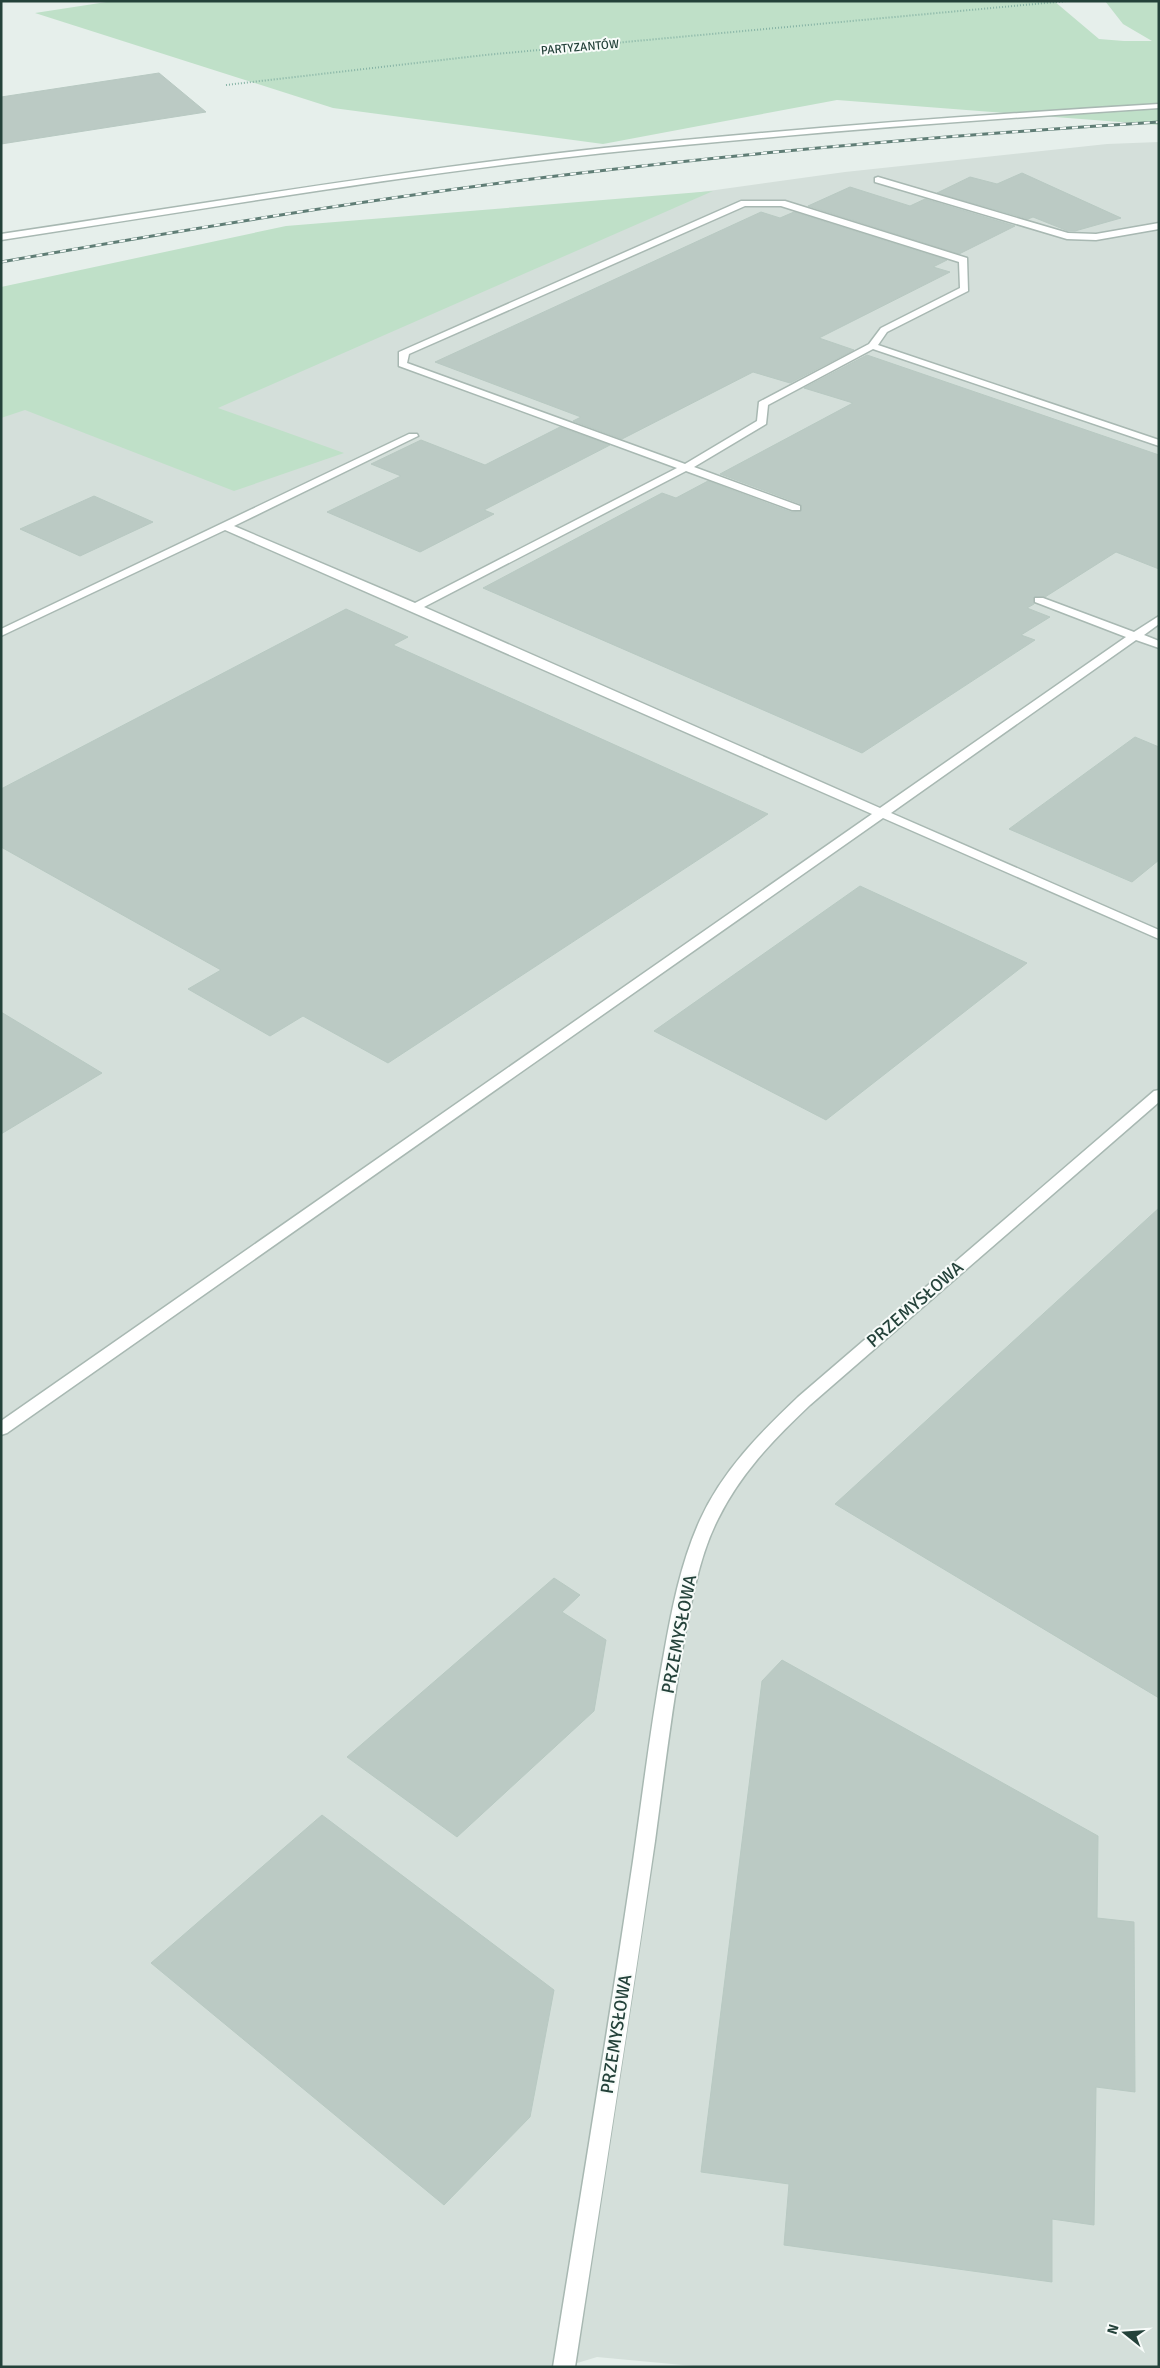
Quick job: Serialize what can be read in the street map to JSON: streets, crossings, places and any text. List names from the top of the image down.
{
  "streets": {
    "street": ["PRZEMYSŁOWA"],
    "path": ["PARTYZANTÓW"]
  },
  "north": "left"
}
